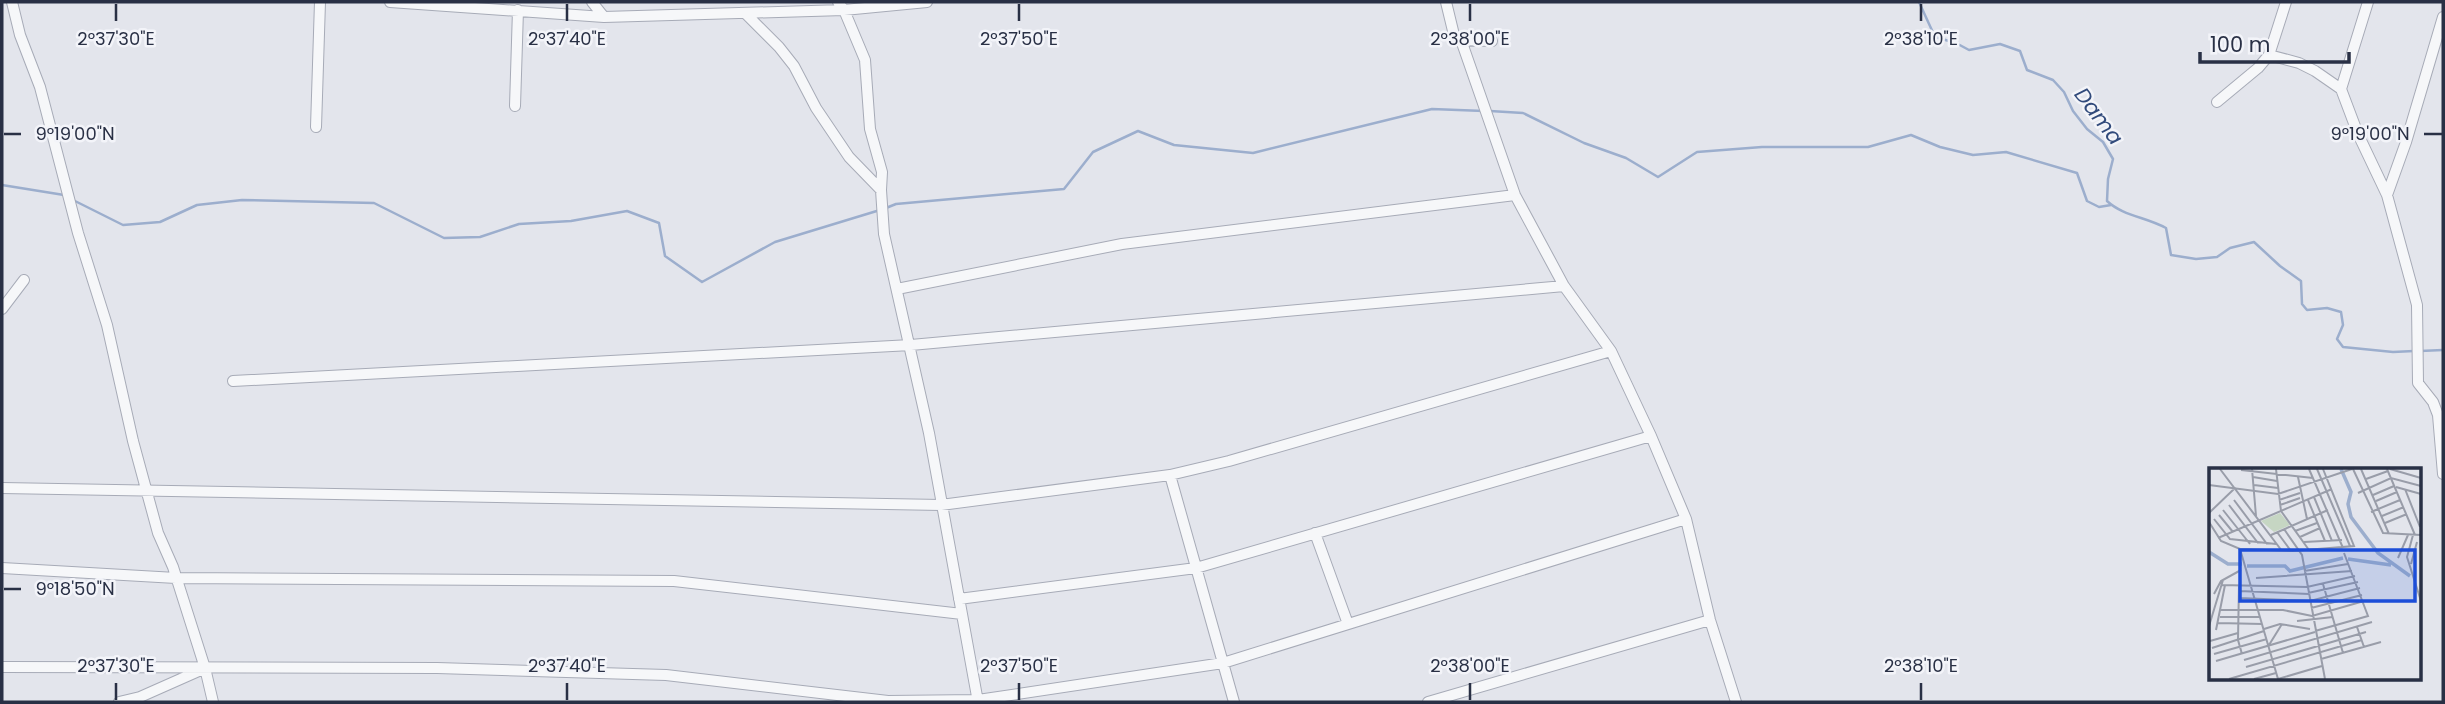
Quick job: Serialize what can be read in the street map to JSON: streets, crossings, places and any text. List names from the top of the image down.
{
  "water": ["Dama"],
  "scale_bar": "100 m",
  "coordinates": [
    "2°37'30\"E",
    "2°37'40\"E",
    "2°37'50\"E",
    "2°38'00\"E",
    "2°38'10\"E",
    "9°19'00\"N",
    "9°18'50\"N"
  ]
}
